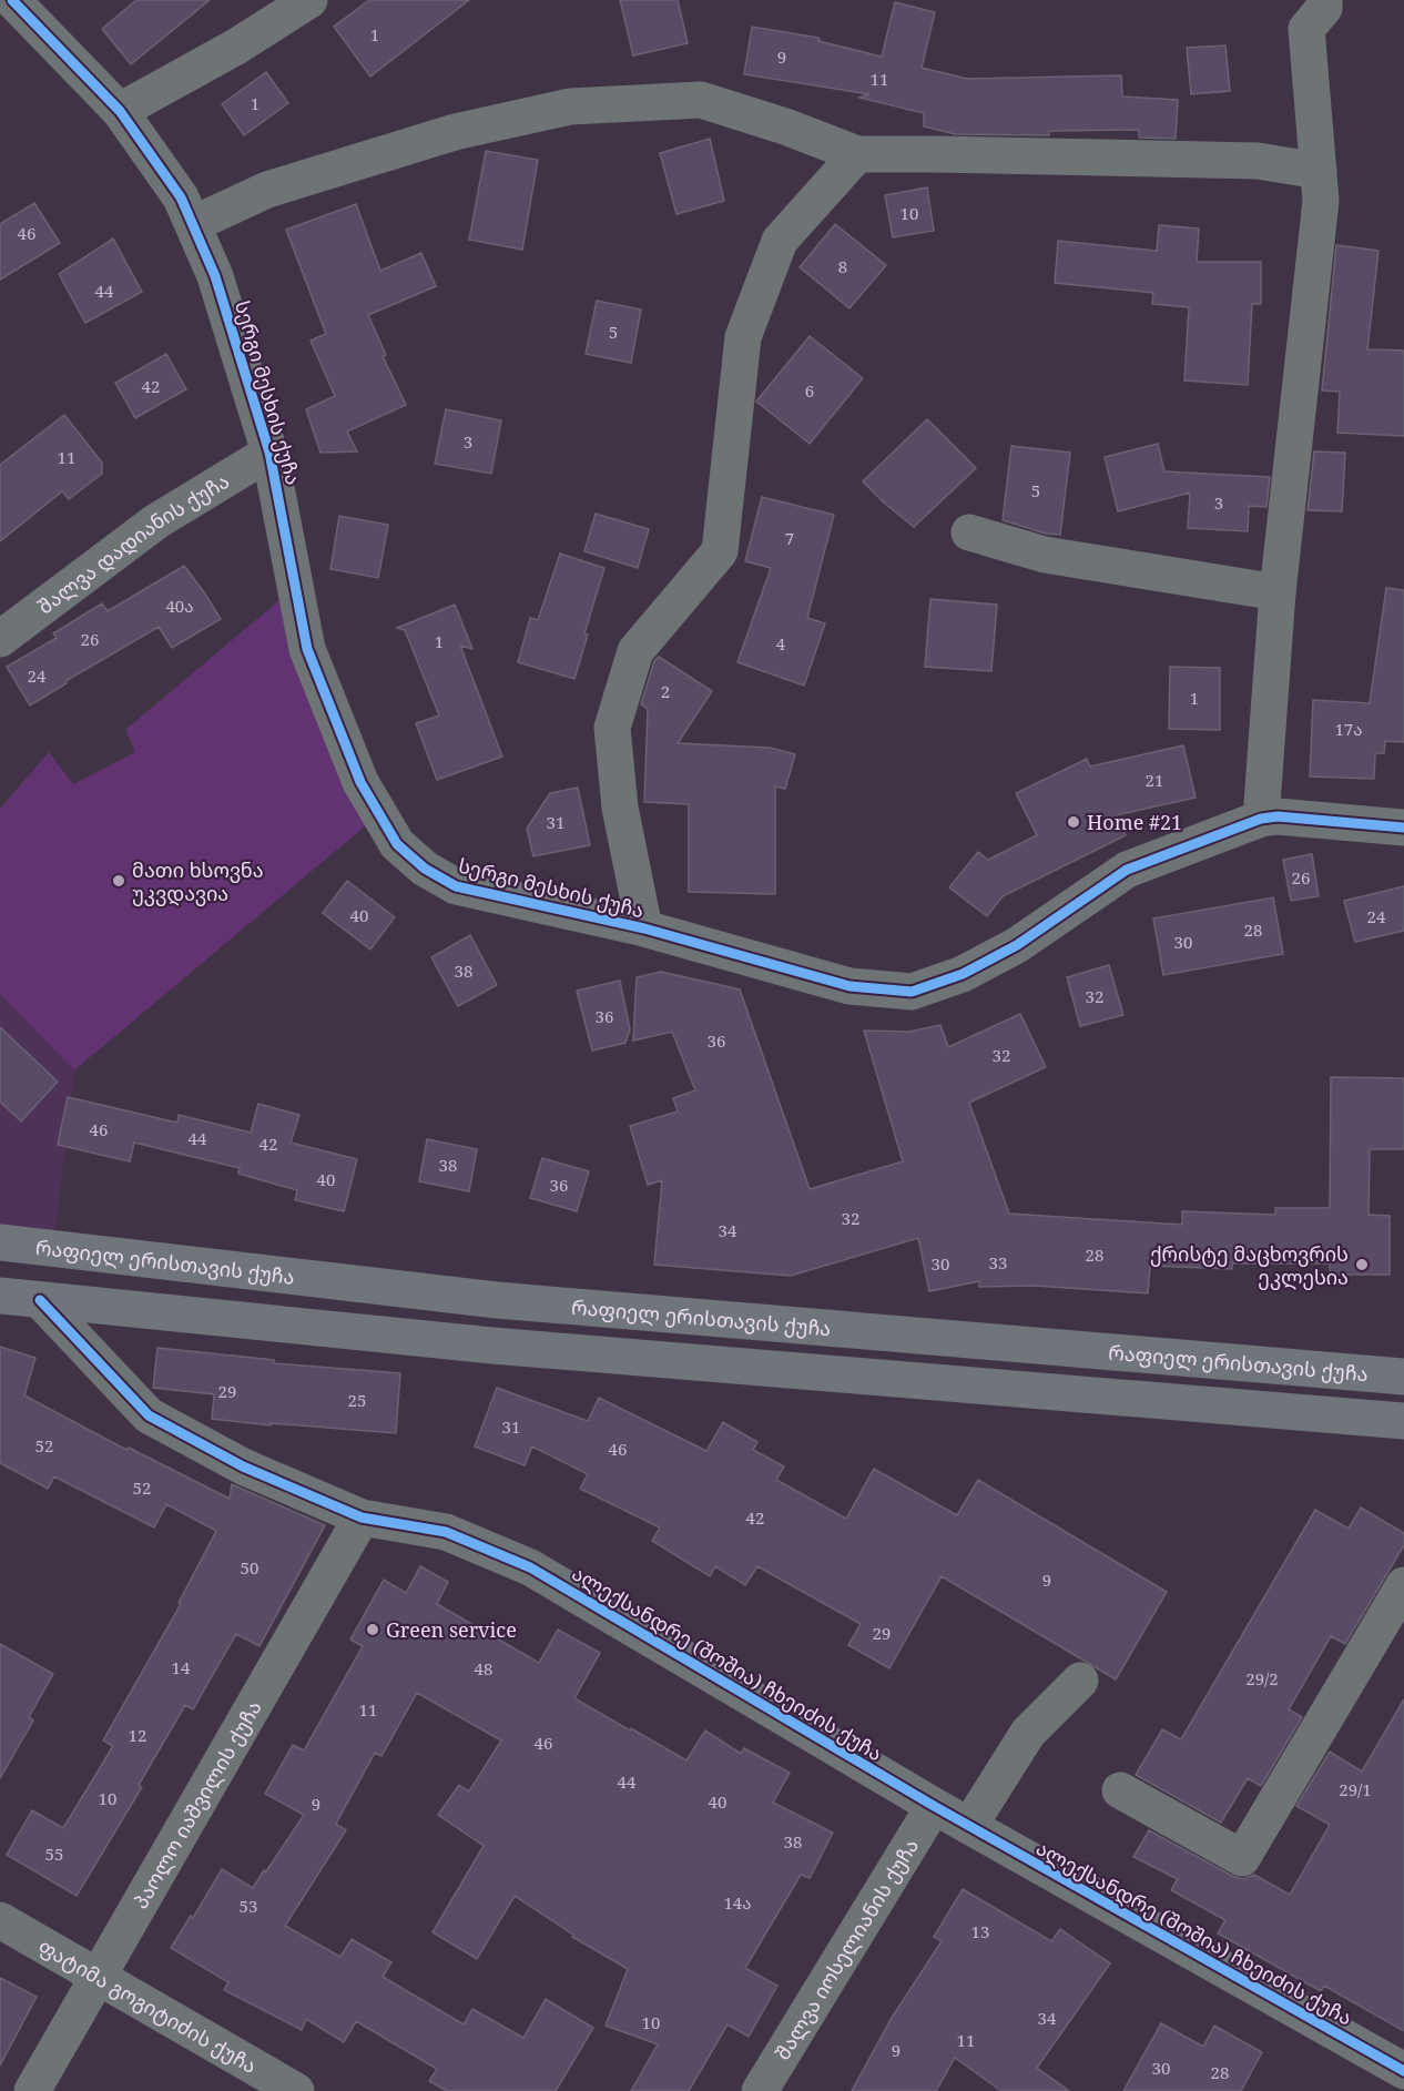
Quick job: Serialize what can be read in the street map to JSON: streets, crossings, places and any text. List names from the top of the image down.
{
  "streets": {
    "main road": ["რაფიელ ერისთავის ქუჩა"],
    "street": [
      "სერგი მესხის ქუჩა",
      "შალვა დადიანის ქუჩა",
      "ალექსანდრე (შოშია) ჩხეიძის ქუჩა",
      "პაოლო იაშვილის ქუჩა",
      "შალვა იოსელიანის ქუჩა",
      "ფატიმა გოგიტიძის ქუჩა"
    ]
  },
  "crossings": [
    ["სერგი მესხის ქუჩა", "შალვა დადიანის ქუჩა"],
    ["ალექსანდრე (შოშია) ჩხეიძის ქუჩა", "პაოლო იაშვილის ქუჩა"],
    ["ალექსანდრე (შოშია) ჩხეიძის ქუჩა", "შალვა იოსელიანის ქუჩა"],
    ["პაოლო იაშვილის ქუჩა", "ფატიმა გოგიტიძის ქუჩა"]
  ],
  "places": [
    "Home #21",
    "მათი ხსოვნა უკვდავია",
    "ქრისტე მაცხოვრის ეკლესია",
    "Green service"
  ],
  "house_numbers": [
    "1",
    "9",
    "11",
    "1",
    "10",
    "46",
    "8",
    "44",
    "5",
    "42",
    "6",
    "3",
    "11",
    "5",
    "3",
    "7",
    "40ა",
    "26",
    "1",
    "4",
    "24",
    "2",
    "1",
    "17ა",
    "21",
    "31",
    "26",
    "40",
    "24",
    "28",
    "30",
    "38",
    "32",
    "36",
    "36",
    "32",
    "46",
    "44",
    "42",
    "38",
    "40",
    "36",
    "32",
    "34",
    "28",
    "33",
    "30",
    "29",
    "25",
    "31",
    "52",
    "46",
    "52",
    "42",
    "50",
    "9",
    "29",
    "14",
    "48",
    "29/2",
    "11",
    "12",
    "46",
    "44",
    "29/1",
    "10",
    "40",
    "9",
    "38",
    "55",
    "14ა",
    "53",
    "13",
    "34",
    "10",
    "11",
    "9",
    "30",
    "28"
  ]
}
